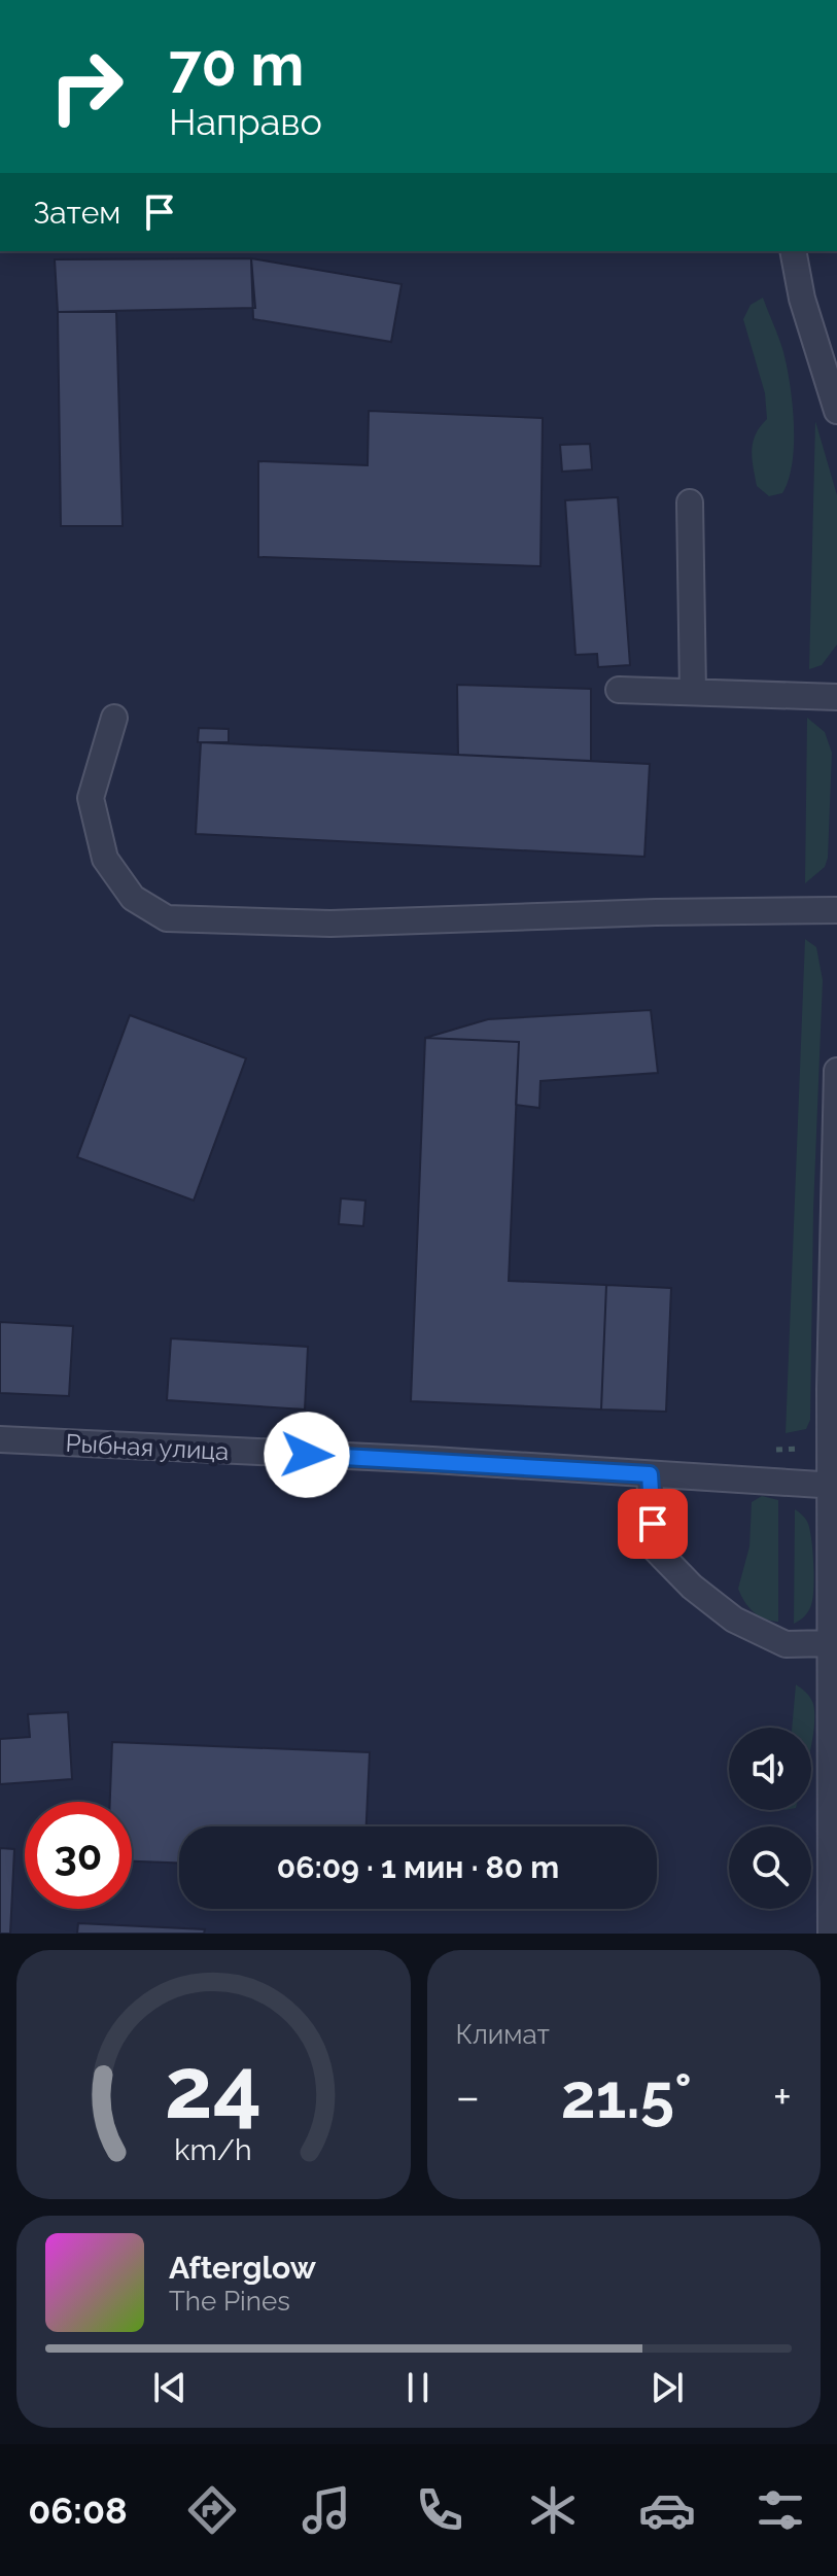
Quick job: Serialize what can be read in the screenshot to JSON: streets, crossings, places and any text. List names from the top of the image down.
{
  "streets": {
    "street": ["Рыбная улица"]
  },
  "page": {
    "turn": ["70 m", "Направо"],
    "then": "Затем",
    "limit": "30",
    "trip": "06:09 · 1 мин · 80 m",
    "tile": "Климат",
    "heat": ["−", "21.5°", "+"],
    "song": ["Afterglow", "The Pines"],
    "tabs": "06:08",
    "gauge": ["24", "km/h"]
  }
}
